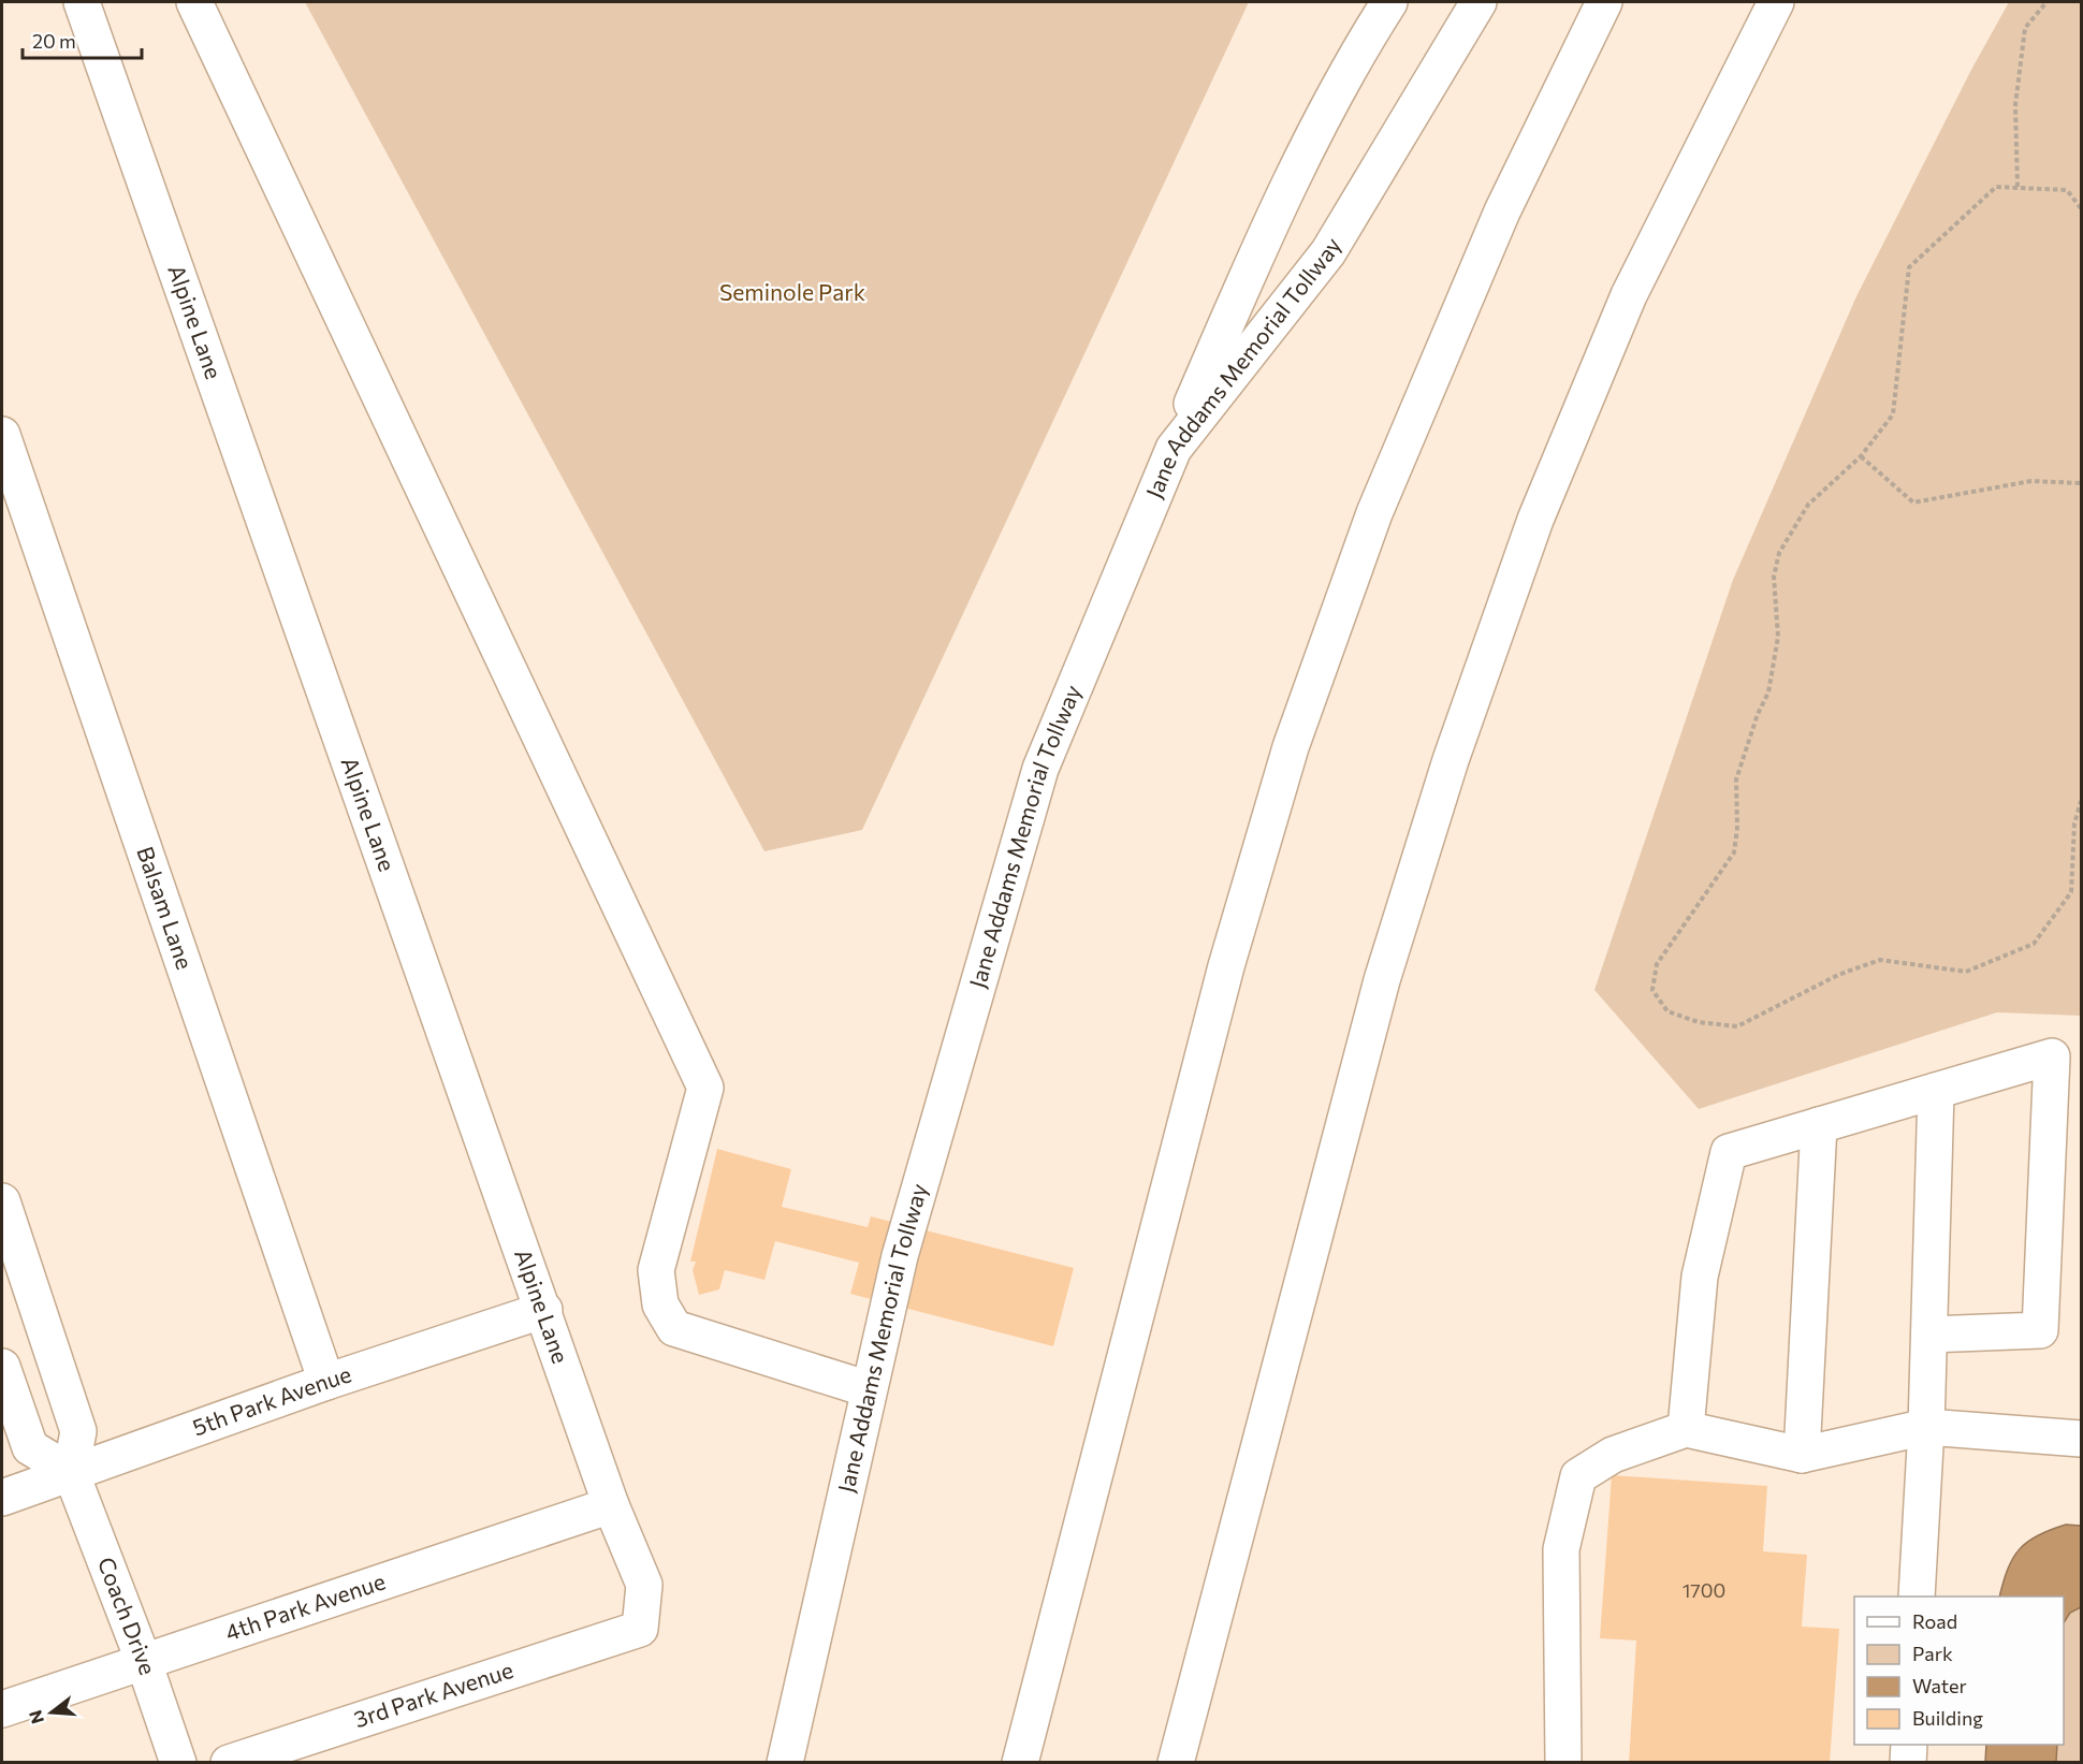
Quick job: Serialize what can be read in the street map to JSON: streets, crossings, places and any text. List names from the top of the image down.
{
  "streets": {
    "main road": [
      "Alpine Lane",
      "Jane Addams Memorial Tollway",
      "Balsam Lane",
      "5th Park Avenue",
      "4th Park Avenue",
      "Coach Drive",
      "3rd Park Avenue"
    ]
  },
  "crossings": [
    ["Alpine Lane", "5th Park Avenue"],
    ["Alpine Lane", "4th Park Avenue"],
    ["Alpine Lane", "3rd Park Avenue"],
    ["Balsam Lane", "5th Park Avenue"],
    ["5th Park Avenue", "Coach Drive"],
    ["4th Park Avenue", "Coach Drive"]
  ],
  "parks": ["Seminole Park"],
  "house_numbers": ["1700"],
  "legend": [
    "Road",
    "Park",
    "Water",
    "Building"
  ],
  "scale_bar": "20 m",
  "north": "left"
}
